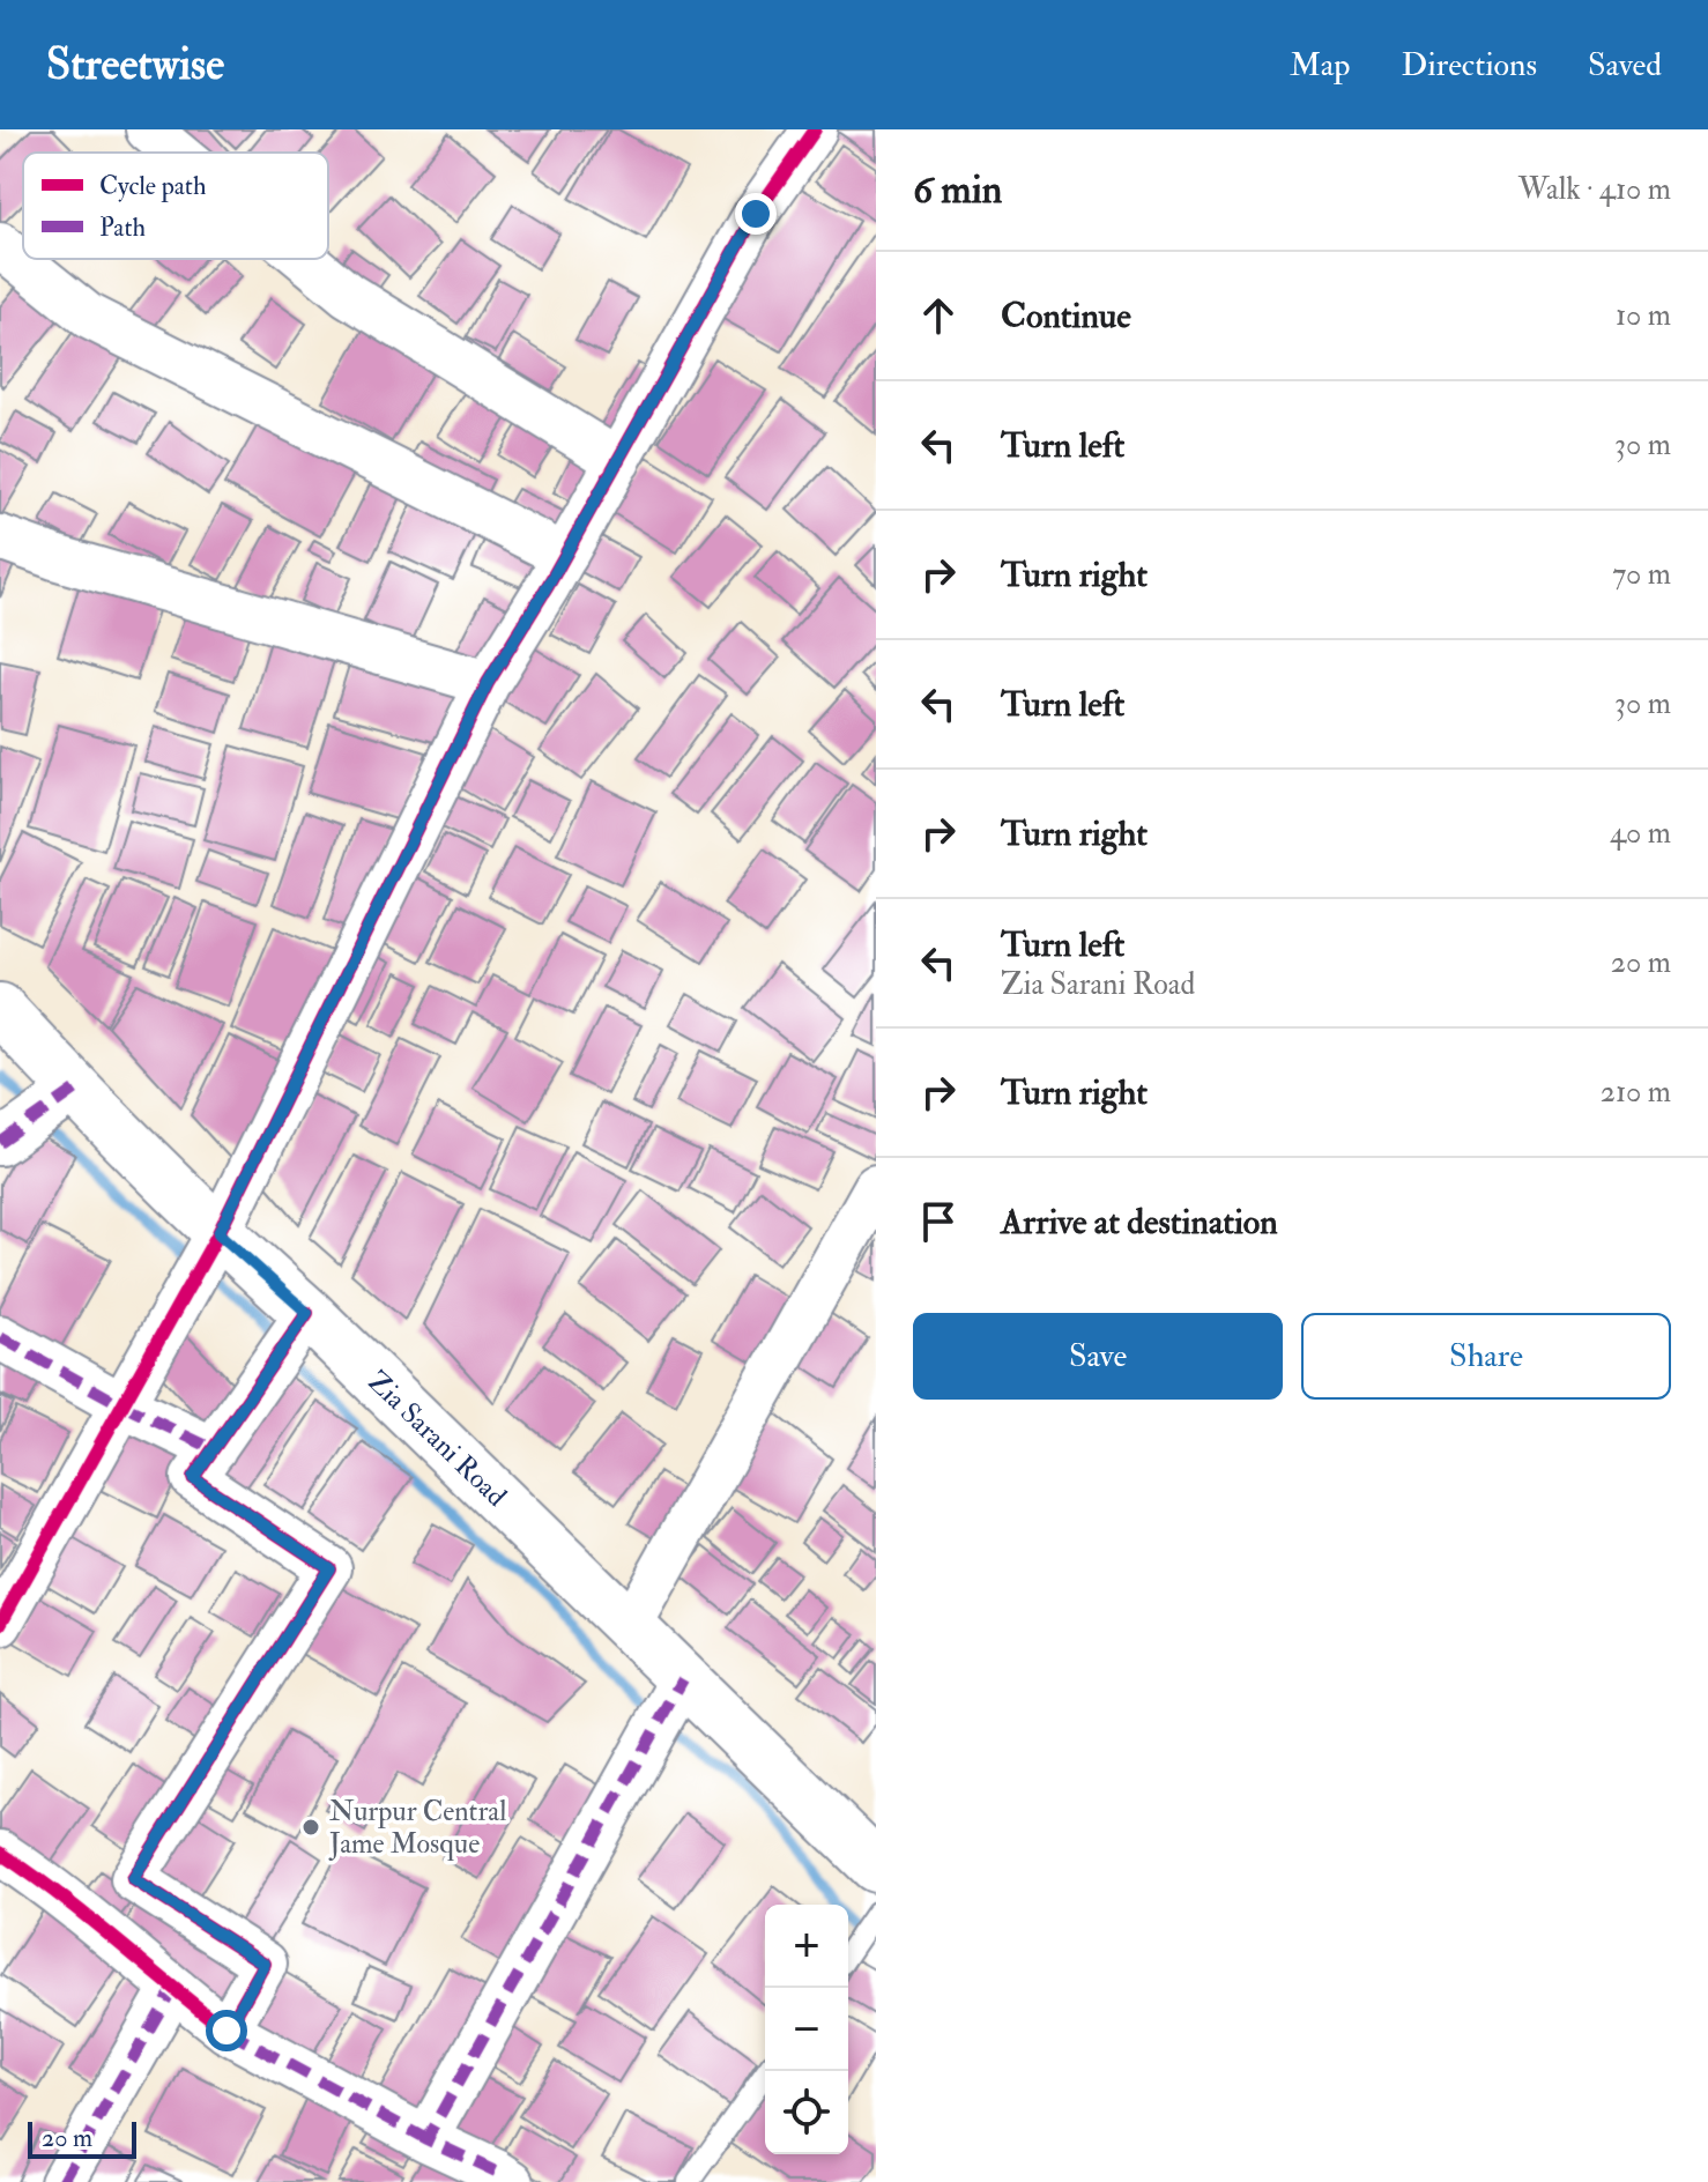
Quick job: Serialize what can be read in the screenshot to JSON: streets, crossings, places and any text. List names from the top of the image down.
{
  "streets": {
    "main road": ["Zia Sarani Road"]
  },
  "places": ["Nurpur Central Jame Mosque"],
  "legend": ["Cycle path", "Path"],
  "scale_bar": "20 m",
  "page": {
    "header": "Streetwise",
    "nav": ["Map", "Directions", "Saved"],
    "heading": ["6 min", "Walk · 410 m"],
    "list": [
      ["Continue", "10 m"],
      ["Turn left", "30 m"],
      ["Turn right", "70 m"],
      ["Turn left", "30 m"],
      ["Turn right", "40 m"],
      ["Turn left", "Zia Sarani Road", "20 m"],
      ["Turn right", "210 m"],
      "Arrive at destination"
    ],
    "buttons": ["Save", "Share"],
    "map_buttons": ["+", "−"],
    "scale": "20 m"
  }
}
